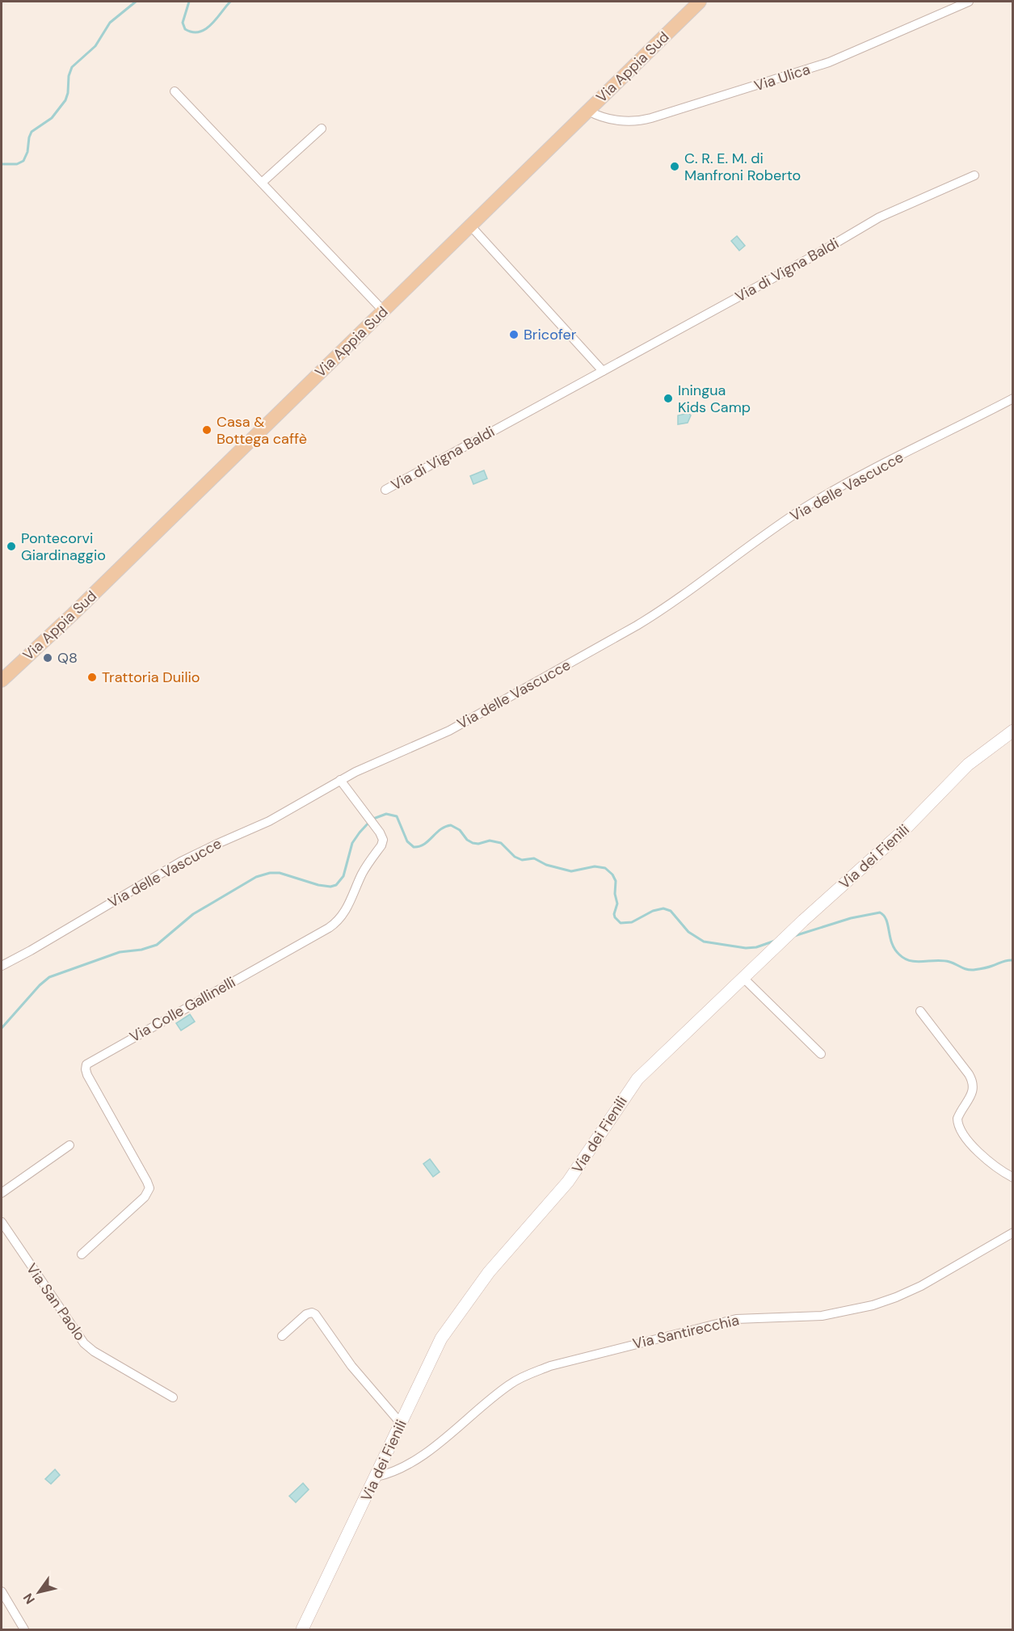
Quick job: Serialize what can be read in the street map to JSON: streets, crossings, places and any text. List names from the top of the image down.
{
  "streets": {
    "main road": ["Via Appia Sud"],
    "street": [
      "Via Ulica",
      "Via di Vigna Baldi",
      "Via delle Vascucce",
      "Via dei Fienili",
      "Via Colle Gallinelli",
      "Via San Paolo",
      "Via Santirecchia"
    ]
  },
  "crossings": [
    ["Via Appia Sud", "Via Ulica"],
    ["Via delle Vascucce", "Via Colle Gallinelli"],
    ["Via dei Fienili", "Via Santirecchia"]
  ],
  "places": [
    "C. R. E. M. di Manfroni Roberto",
    "Bricofer",
    "Iningua Kids Camp",
    "Casa & Bottega caffè",
    "Pontecorvi Giardinaggio",
    "Q8",
    "Trattoria Duilio"
  ],
  "north": "bottom left"
}
